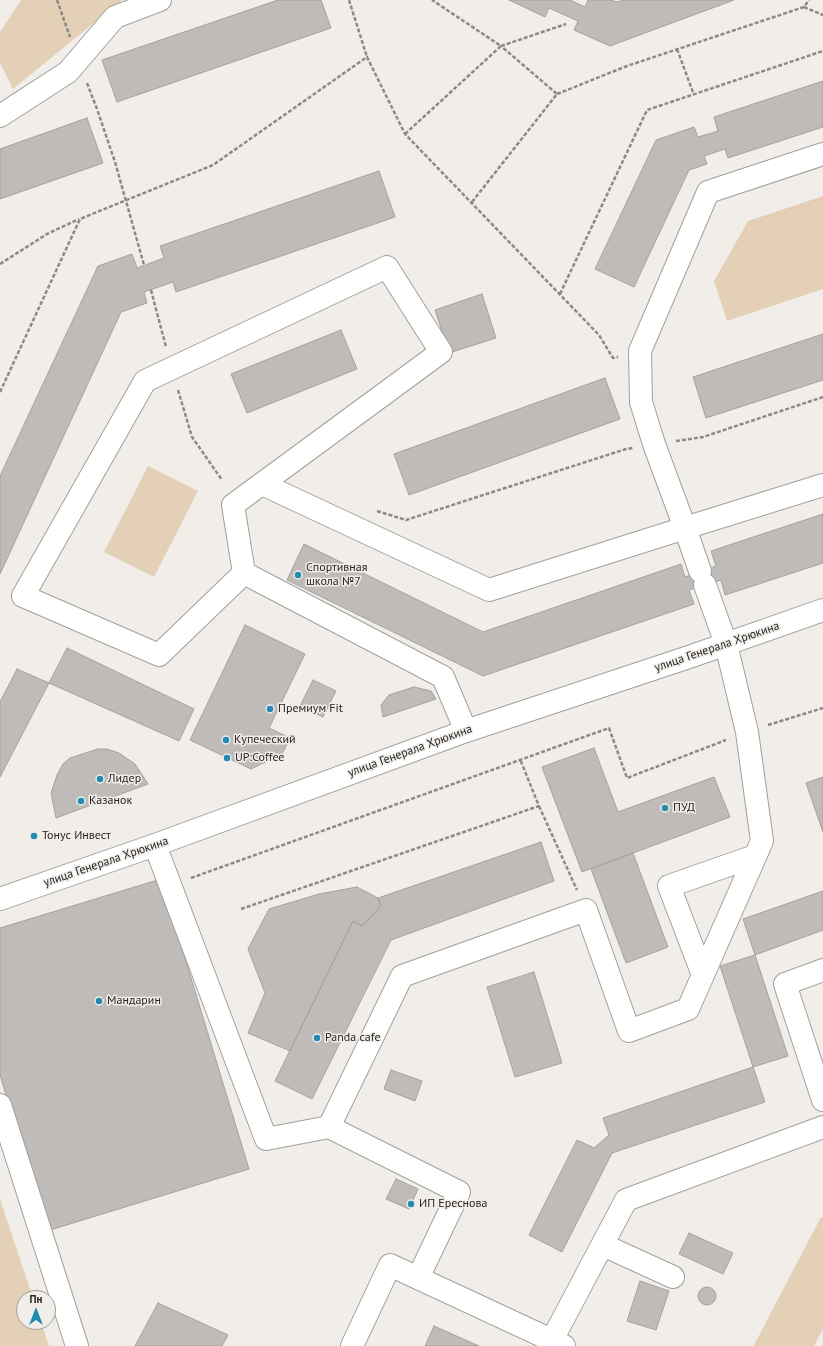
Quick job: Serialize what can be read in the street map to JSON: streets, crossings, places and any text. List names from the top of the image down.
{
  "streets": {
    "street": ["улица Генерала Хрюкина"]
  },
  "places": [
    "Спортивная школа №7",
    "Премиум Fit",
    "Купеческий",
    "UP:Coffee",
    "Лидер",
    "Казанок",
    "ПУД",
    "Тонус Инвест",
    "Мандарин",
    "Panda cafe",
    "ИП Ереснова"
  ],
  "north": "top"
}
